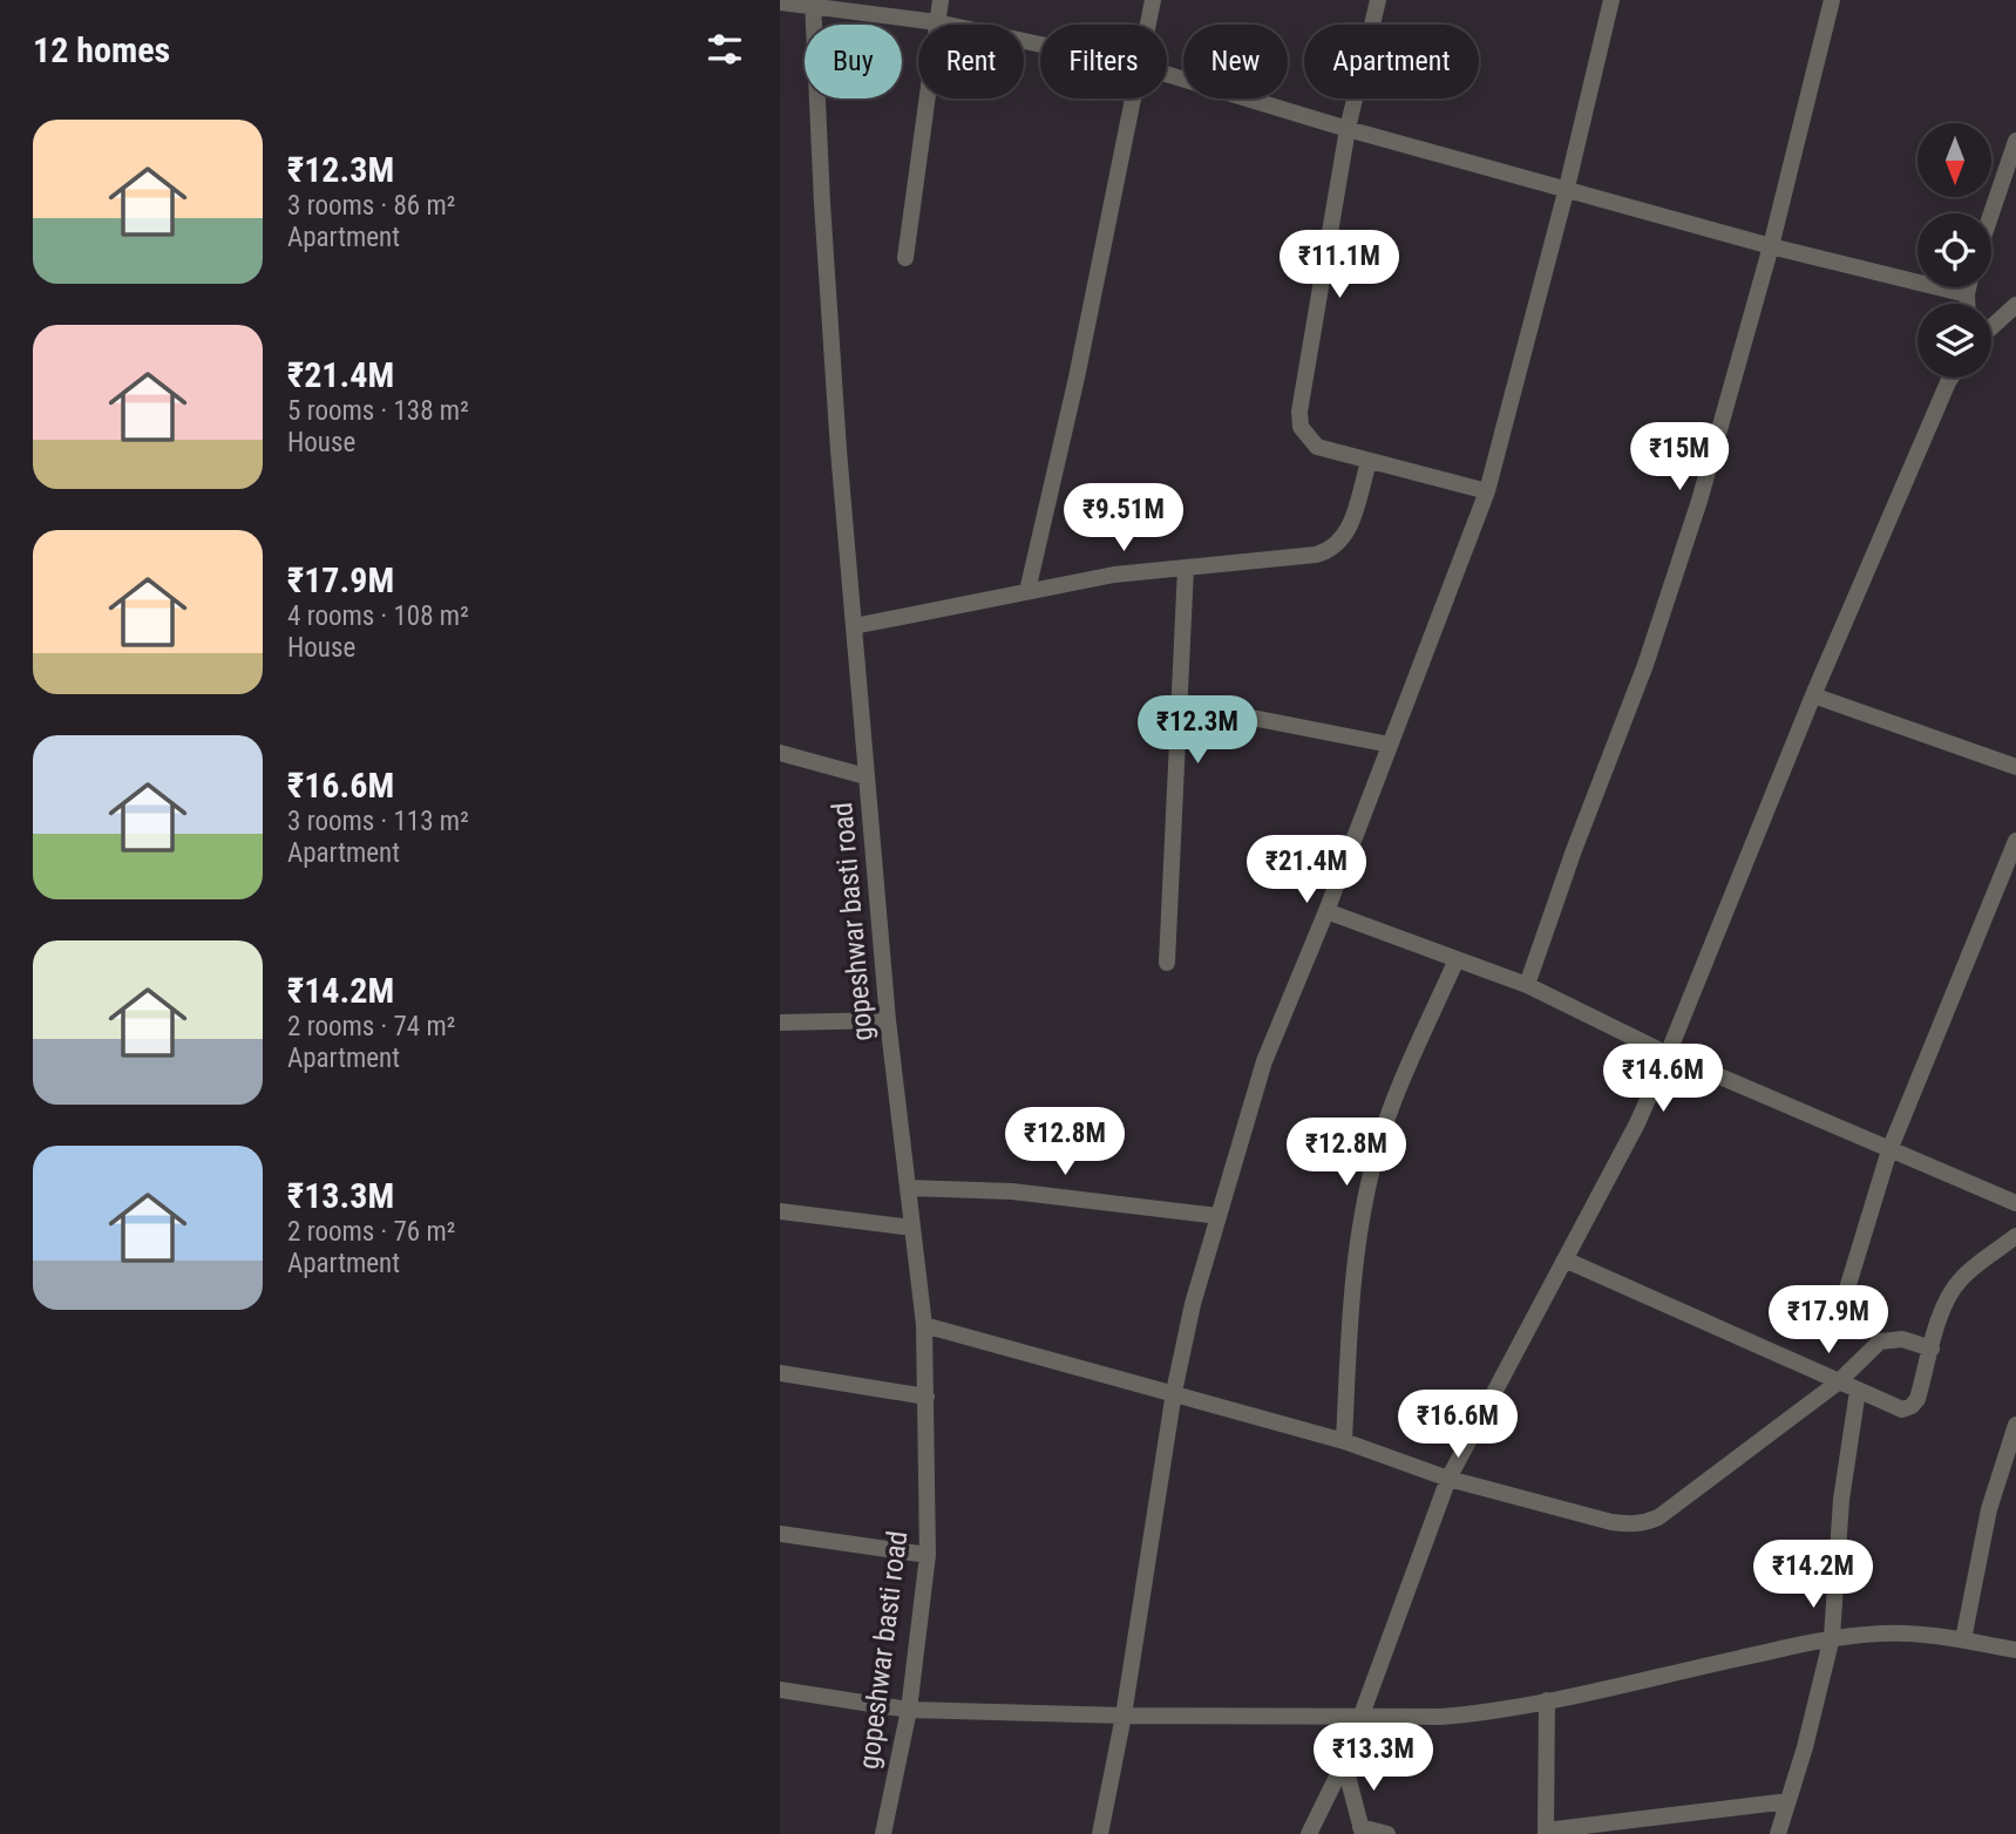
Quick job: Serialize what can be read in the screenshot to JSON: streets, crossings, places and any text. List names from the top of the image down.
{
  "streets": {
    "street": ["gopeshwar basti road"]
  },
  "north": "bottom",
  "page": {
    "heading": "12 homes",
    "chip": [
      "Buy",
      "Rent",
      "Filters",
      "New",
      "Apartment"
    ],
    "list": [
      {
        "name": "₹12.3M",
        "note": "3 rooms · 86 m² · Apartment"
      },
      {
        "name": "₹21.4M",
        "note": "5 rooms · 138 m² · House"
      },
      {
        "name": "₹17.9M",
        "note": "4 rooms · 108 m² · House"
      },
      {
        "name": "₹16.6M",
        "note": "3 rooms · 113 m² · Apartment"
      },
      {
        "name": "₹14.2M",
        "note": "2 rooms · 74 m² · Apartment"
      },
      {
        "name": "₹13.3M",
        "note": "2 rooms · 76 m² · Apartment"
      }
    ],
    "price": [
      "₹11.1M",
      "₹15M",
      "₹9.51M",
      "₹12.3M",
      "₹21.4M",
      "₹14.6M",
      "₹12.8M",
      "₹12.8M",
      "₹17.9M",
      "₹16.6M",
      "₹14.2M",
      "₹13.3M"
    ]
  }
}
